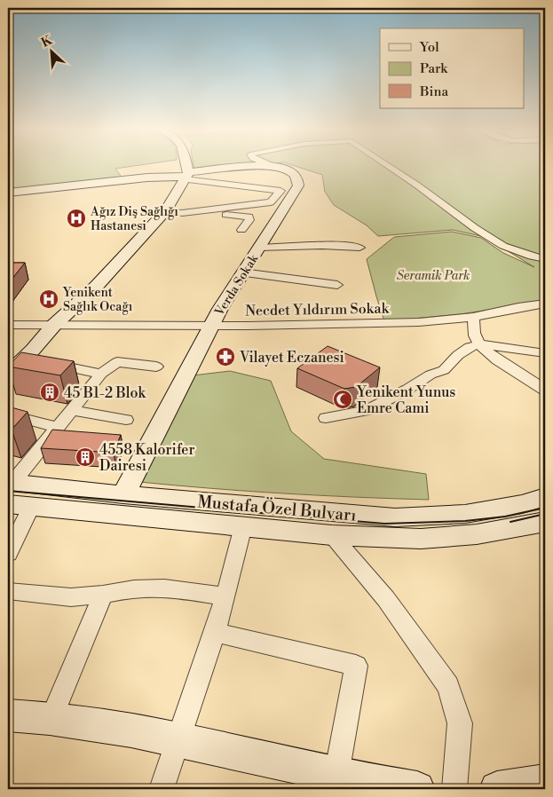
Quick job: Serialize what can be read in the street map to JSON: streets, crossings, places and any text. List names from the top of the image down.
{
  "streets": {
    "main road": ["Verda Sokak", "Mustafa Özel Bulvarı"],
    "street": ["Necdet Yıldırım Sokak"]
  },
  "crossings": [
    ["Verda Sokak", "Necdet Yıldırım Sokak"],
    ["Verda Sokak", "Mustafa Özel Bulvarı"]
  ],
  "parks": ["Seramik Park"],
  "places": {
    "hospital": ["Ağız Diş Sağlığı Hastanesi", "Yenikent Sağlık Ocağı"],
    "pharmacy": ["Vilayet Eczanesi"],
    "building": ["45 B1-2 Blok", "4558 Kalorifer Dairesi"],
    "mosque": ["Yenikent Yunus Emre Cami"]
  },
  "legend": ["Yol", "Park", "Bina"],
  "north": "top left"
}
